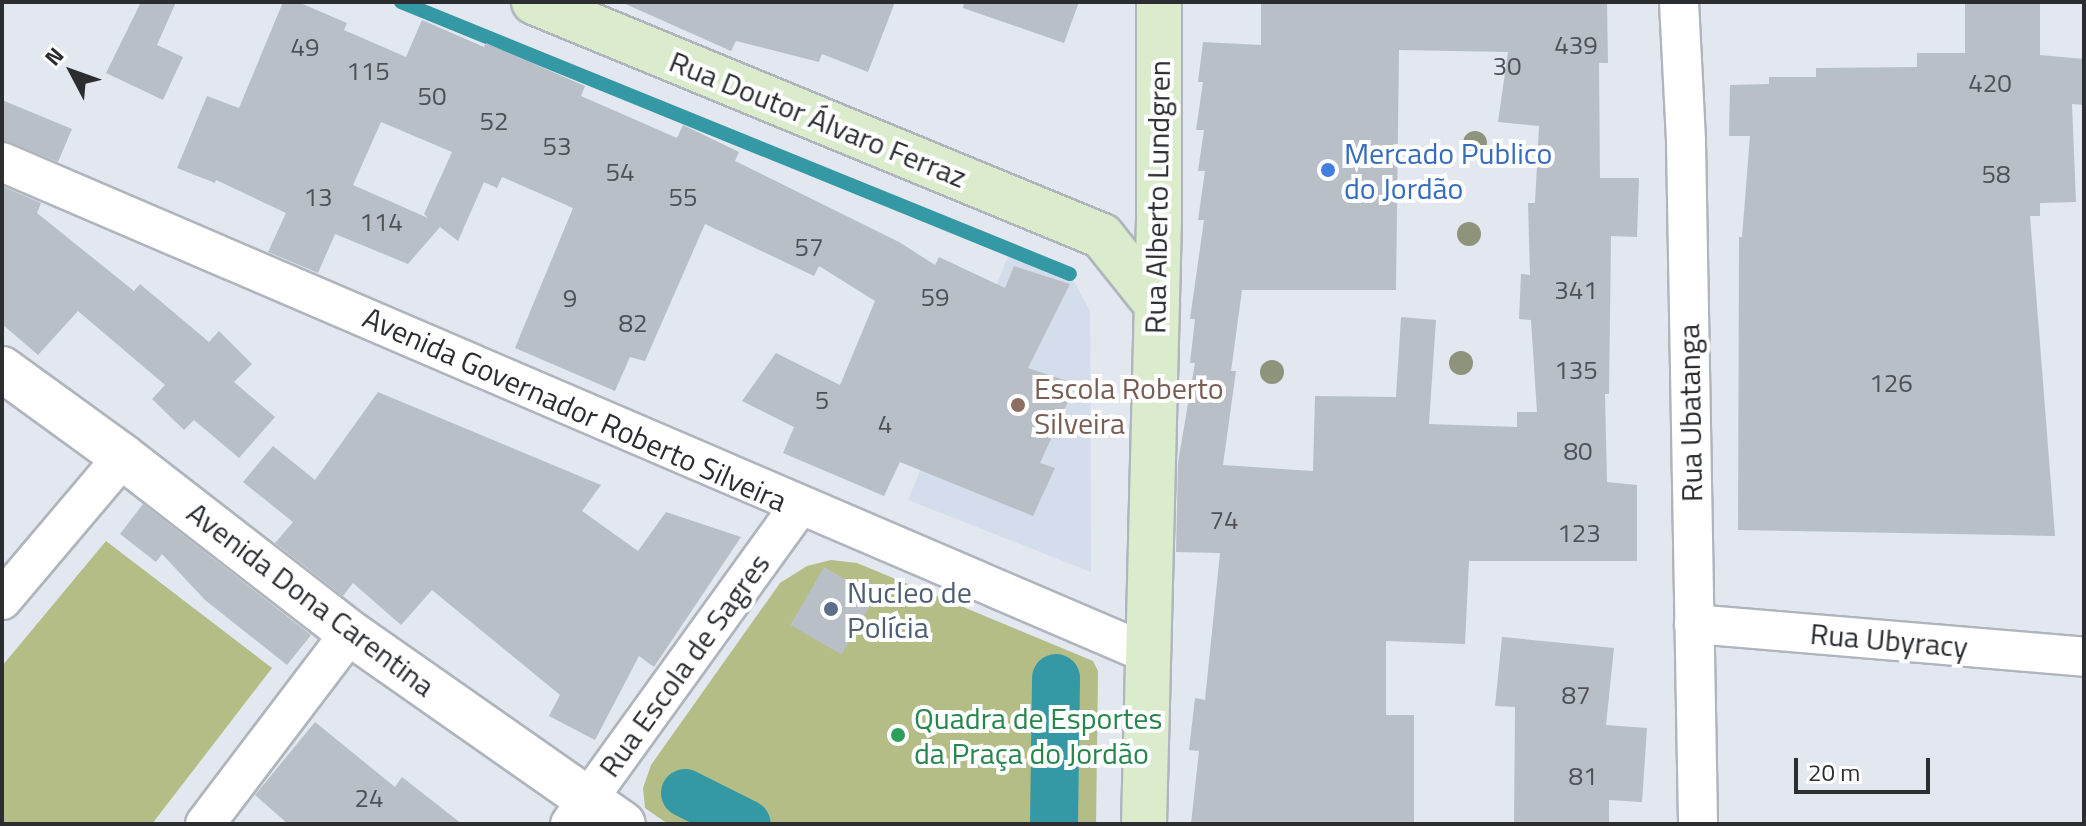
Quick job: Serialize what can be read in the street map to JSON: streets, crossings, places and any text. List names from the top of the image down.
{
  "streets": {
    "main road": ["Rua Doutor Álvaro Ferraz", "Rua Alberto Lundgren"],
    "street": [
      "Avenida Governador Roberto Silveira",
      "Rua Ubatanga",
      "Avenida Dona Carentina",
      "Rua Ubyracy",
      "Rua Escola de Sagres"
    ]
  },
  "crossings": [
    ["Rua Doutor Álvaro Ferraz", "Rua Alberto Lundgren"],
    ["Rua Alberto Lundgren", "Avenida Governador Roberto Silveira"],
    ["Avenida Governador Roberto Silveira", "Rua Escola de Sagres"],
    ["Rua Ubatanga", "Rua Ubyracy"],
    ["Avenida Dona Carentina", "Rua Escola de Sagres"]
  ],
  "places": [
    "Mercado Publico do Jordão",
    "Escola Roberto Silveira",
    "Nucleo de Polícia",
    "Quadra de Esportes da Praça do Jordão"
  ],
  "house_numbers": [
    "439",
    "49",
    "30",
    "115",
    "420",
    "50",
    "52",
    "53",
    "54",
    "58",
    "13",
    "55",
    "114",
    "57",
    "341",
    "59",
    "9",
    "82",
    "135",
    "126",
    "5",
    "4",
    "80",
    "74",
    "123",
    "87",
    "81",
    "24"
  ],
  "scale_bar": "20 m",
  "north": "top left"
}
